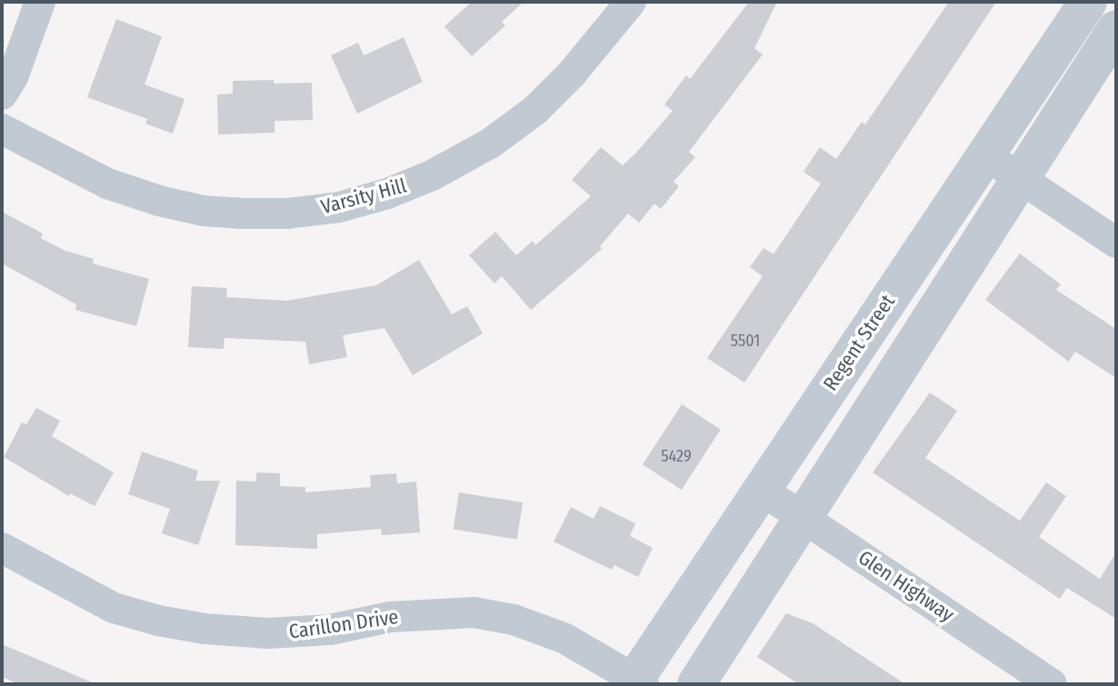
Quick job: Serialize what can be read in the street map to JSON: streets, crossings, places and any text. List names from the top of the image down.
{
  "streets": {
    "street": [
      "Varsity Hill",
      "Regent Street",
      "Glen Highway",
      "Carillon Drive"
    ]
  },
  "crossings": [
    ["Regent Street", "Glen Highway"],
    ["Regent Street", "Carillon Drive"]
  ],
  "house_numbers": ["5501", "5429"]
}
